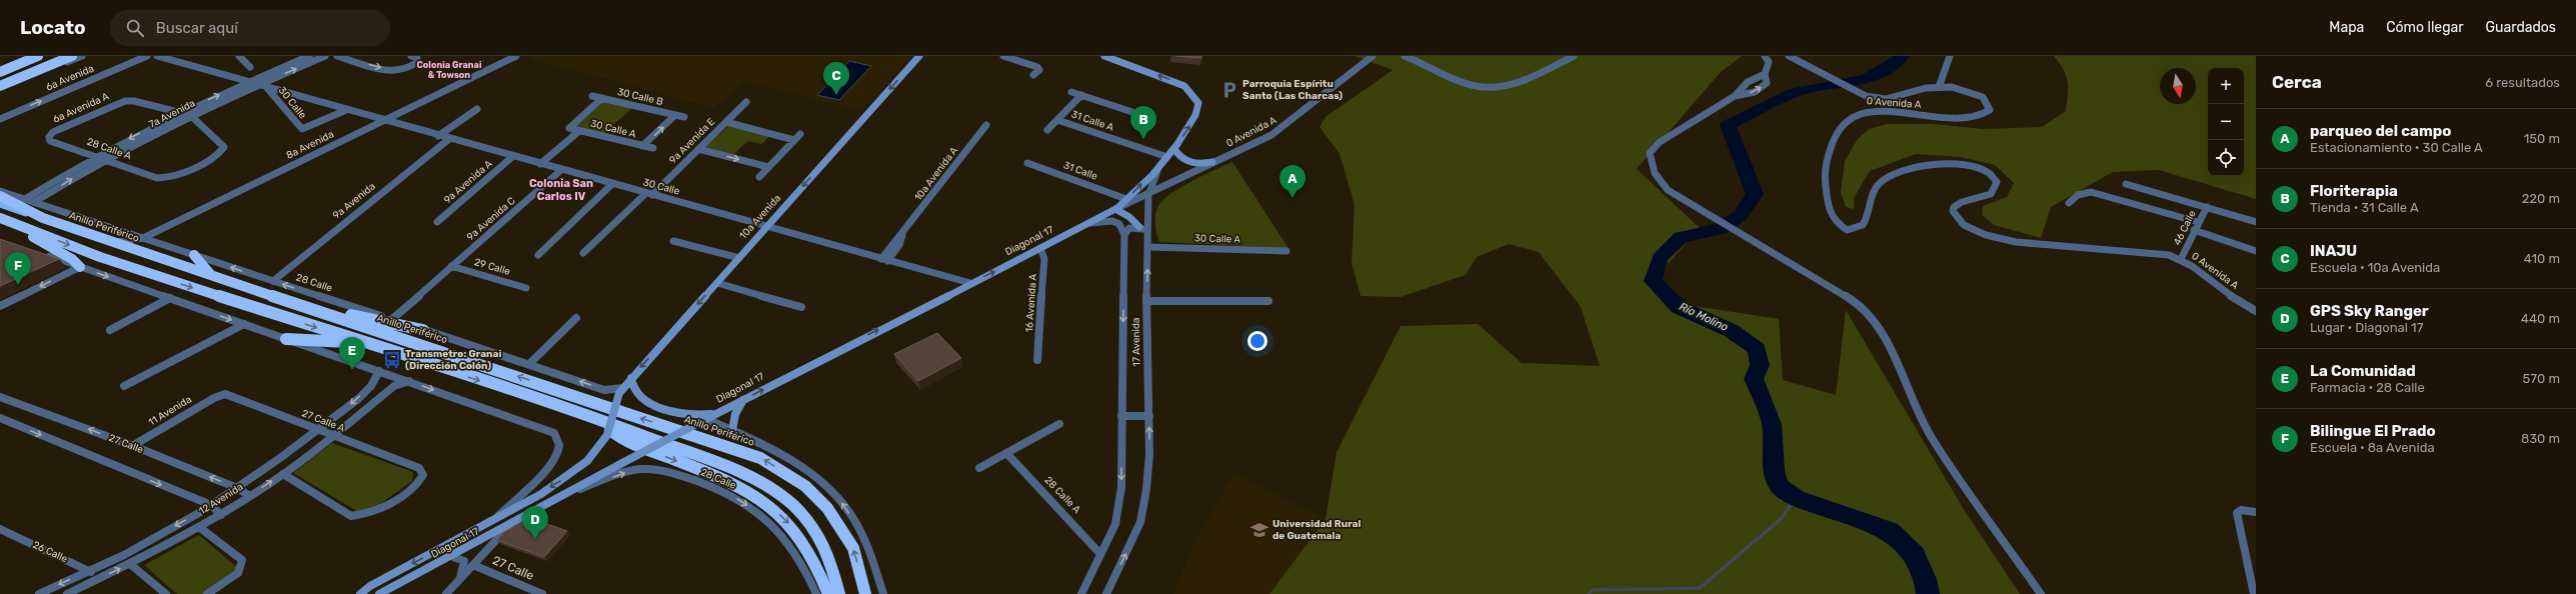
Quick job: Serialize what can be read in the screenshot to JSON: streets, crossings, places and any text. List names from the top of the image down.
{
  "streets": {
    "highway": ["Anillo Periférico"],
    "main road": ["10a Avenida", "Diagonal 17", "17 Avenida"],
    "street": [
      "6a Avenida",
      "30 Calle B",
      "30 Calle",
      "0 Avenida A",
      "6a Avenida A",
      "7a Avenida",
      "31 Calle A",
      "30 Calle A",
      "9a Avenida E",
      "8a Avenida",
      "28 Calle A",
      "31 Calle",
      "10a Avenida A",
      "9a Avenida A",
      "9a Avenida",
      "9a Avenida C",
      "46 Calle",
      "29 Calle",
      "28 Calle",
      "16 Avenida A",
      "11 Avenida",
      "27 Calle A",
      "27 Calle",
      "12 Avenida",
      "26 Calle"
    ]
  },
  "crossings": [
    ["30 Calle B", "30 Calle A"],
    ["30 Calle", "7a Avenida"],
    ["30 Calle", "9a Avenida E"],
    ["30 Calle", "8a Avenida"],
    ["30 Calle", "10a Avenida A"],
    ["30 Calle", "9a Avenida A"],
    ["30 Calle", "9a Avenida"],
    ["30 Calle", "10a Avenida"],
    ["30 Calle", "9a Avenida C"],
    ["30 Calle", "Diagonal 17"],
    ["0 Avenida A", "46 Calle"],
    ["0 Avenida A", "Diagonal 17"],
    ["0 Avenida A", "17 Avenida"],
    ["6a Avenida A", "7a Avenida"],
    ["6a Avenida A", "28 Calle A"],
    ["7a Avenida", "28 Calle A"],
    ["7a Avenida", "28 Calle"],
    ["31 Calle A", "Diagonal 17"],
    ["31 Calle A", "17 Avenida"],
    ["30 Calle A", "17 Avenida"],
    ["8a Avenida", "Anillo Periférico"],
    ["8a Avenida", "28 Calle"],
    ["28 Calle A", "17 Avenida"],
    ["31 Calle", "Diagonal 17"],
    ["9a Avenida", "28 Calle"],
    ["10a Avenida", "Diagonal 17"],
    ["10a Avenida", "28 Calle"],
    ["9a Avenida C", "29 Calle"],
    ["Anillo Periférico", "Diagonal 17"],
    ["Diagonal 17", "28 Calle"],
    ["Diagonal 17", "16 Avenida A"],
    ["Diagonal 17", "17 Avenida"],
    ["11 Avenida", "27 Calle A"],
    ["11 Avenida", "27 Calle"],
    ["27 Calle A", "12 Avenida"],
    ["27 Calle", "12 Avenida"],
    ["12 Avenida", "26 Calle"]
  ],
  "one_way": ["10a Avenida", "Anillo Periférico"],
  "districts": ["Colonia Granai & Towson", "Colonia San Carlos IV"],
  "water": ["Río Molino"],
  "places": {
    "parking": ["Parroquia Espíritu Santo (Las Charcas)"],
    "bus stop": ["Transmetro: Granai (Dirección Colón)"],
    "school or university": ["Universidad Rural de Guatemala"]
  },
  "north": "bottom",
  "page": {
    "header": "Locato",
    "search": "Buscar aquí",
    "nav": ["Mapa", "Cómo llegar", "Guardados"],
    "heading": ["Cerca", "6 resultados"],
    "pins": [
      "C",
      "B",
      "A",
      "F",
      "E",
      "D"
    ],
    "map_buttons": ["+", "−"],
    "list": [
      {
        "mark": "A",
        "name": "parqueo del campo",
        "note": "Estacionamiento · 30 Calle A",
        "value": "150 m"
      },
      {
        "mark": "B",
        "name": "Floriterapia",
        "note": "Tienda · 31 Calle A",
        "value": "220 m"
      },
      {
        "mark": "C",
        "name": "INAJU",
        "note": "Escuela · 10a Avenida",
        "value": "410 m"
      },
      {
        "mark": "D",
        "name": "GPS Sky Ranger",
        "note": "Lugar · Diagonal 17",
        "value": "440 m"
      },
      {
        "mark": "E",
        "name": "La Comunidad",
        "note": "Farmacia · 28 Calle",
        "value": "570 m"
      },
      {
        "mark": "F",
        "name": "Bilingue El Prado",
        "note": "Escuela · 8a Avenida",
        "value": "830 m"
      }
    ]
  }
}
